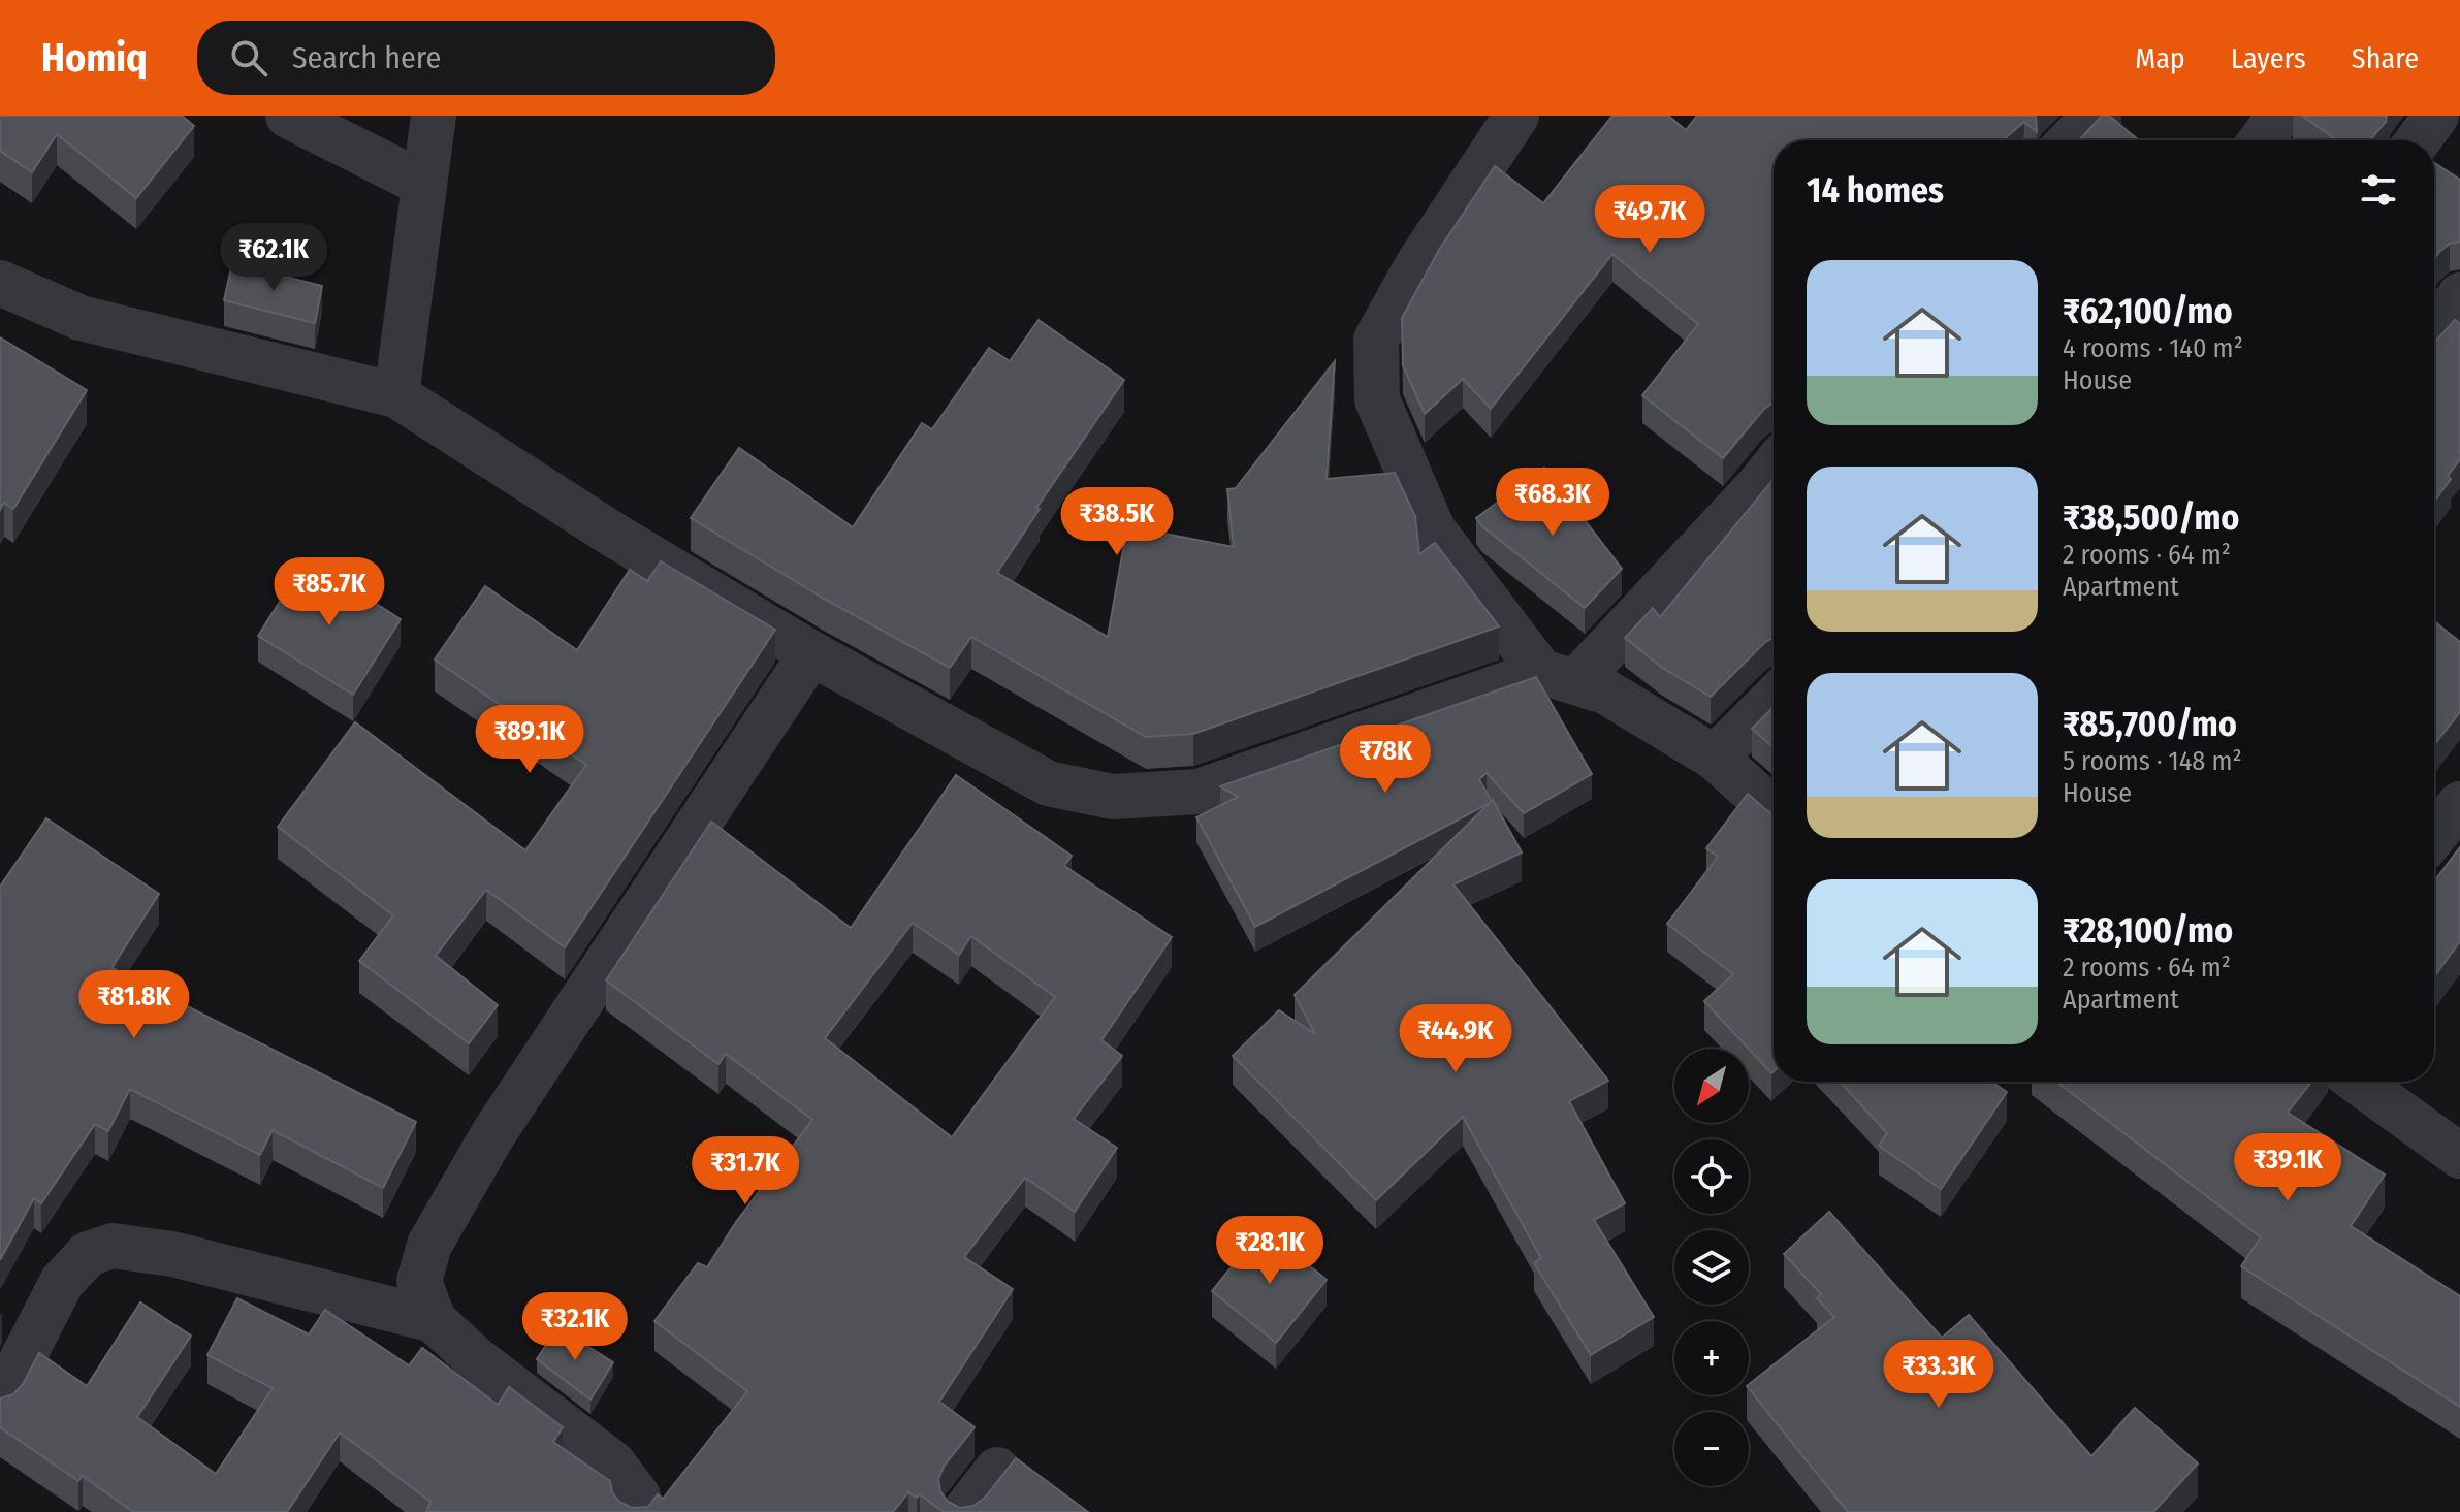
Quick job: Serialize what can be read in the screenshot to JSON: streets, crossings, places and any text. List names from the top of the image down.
{
  "north": "bottom left",
  "page": {
    "header": "Homiq",
    "search": "Search here",
    "nav": ["Map", "Layers", "Share"],
    "heading": "14 homes",
    "price": [
      "₹49.7K",
      "₹62.1K",
      "₹68.3K",
      "₹38.5K",
      "₹85.7K",
      "₹89.1K",
      "₹78K",
      "₹81.8K",
      "₹44.9K",
      "₹39.1K",
      "₹31.7K",
      "₹28.1K",
      "₹32.1K",
      "₹33.3K"
    ],
    "list": [
      {
        "name": "₹62,100/mo",
        "note": "4 rooms · 140 m² · House"
      },
      {
        "name": "₹38,500/mo",
        "note": "2 rooms · 64 m² · Apartment"
      },
      {
        "name": "₹85,700/mo",
        "note": "5 rooms · 148 m² · House"
      },
      {
        "name": "₹28,100/mo",
        "note": "2 rooms · 64 m² · Apartment"
      }
    ],
    "map_buttons": ["+", "−"]
  }
}
